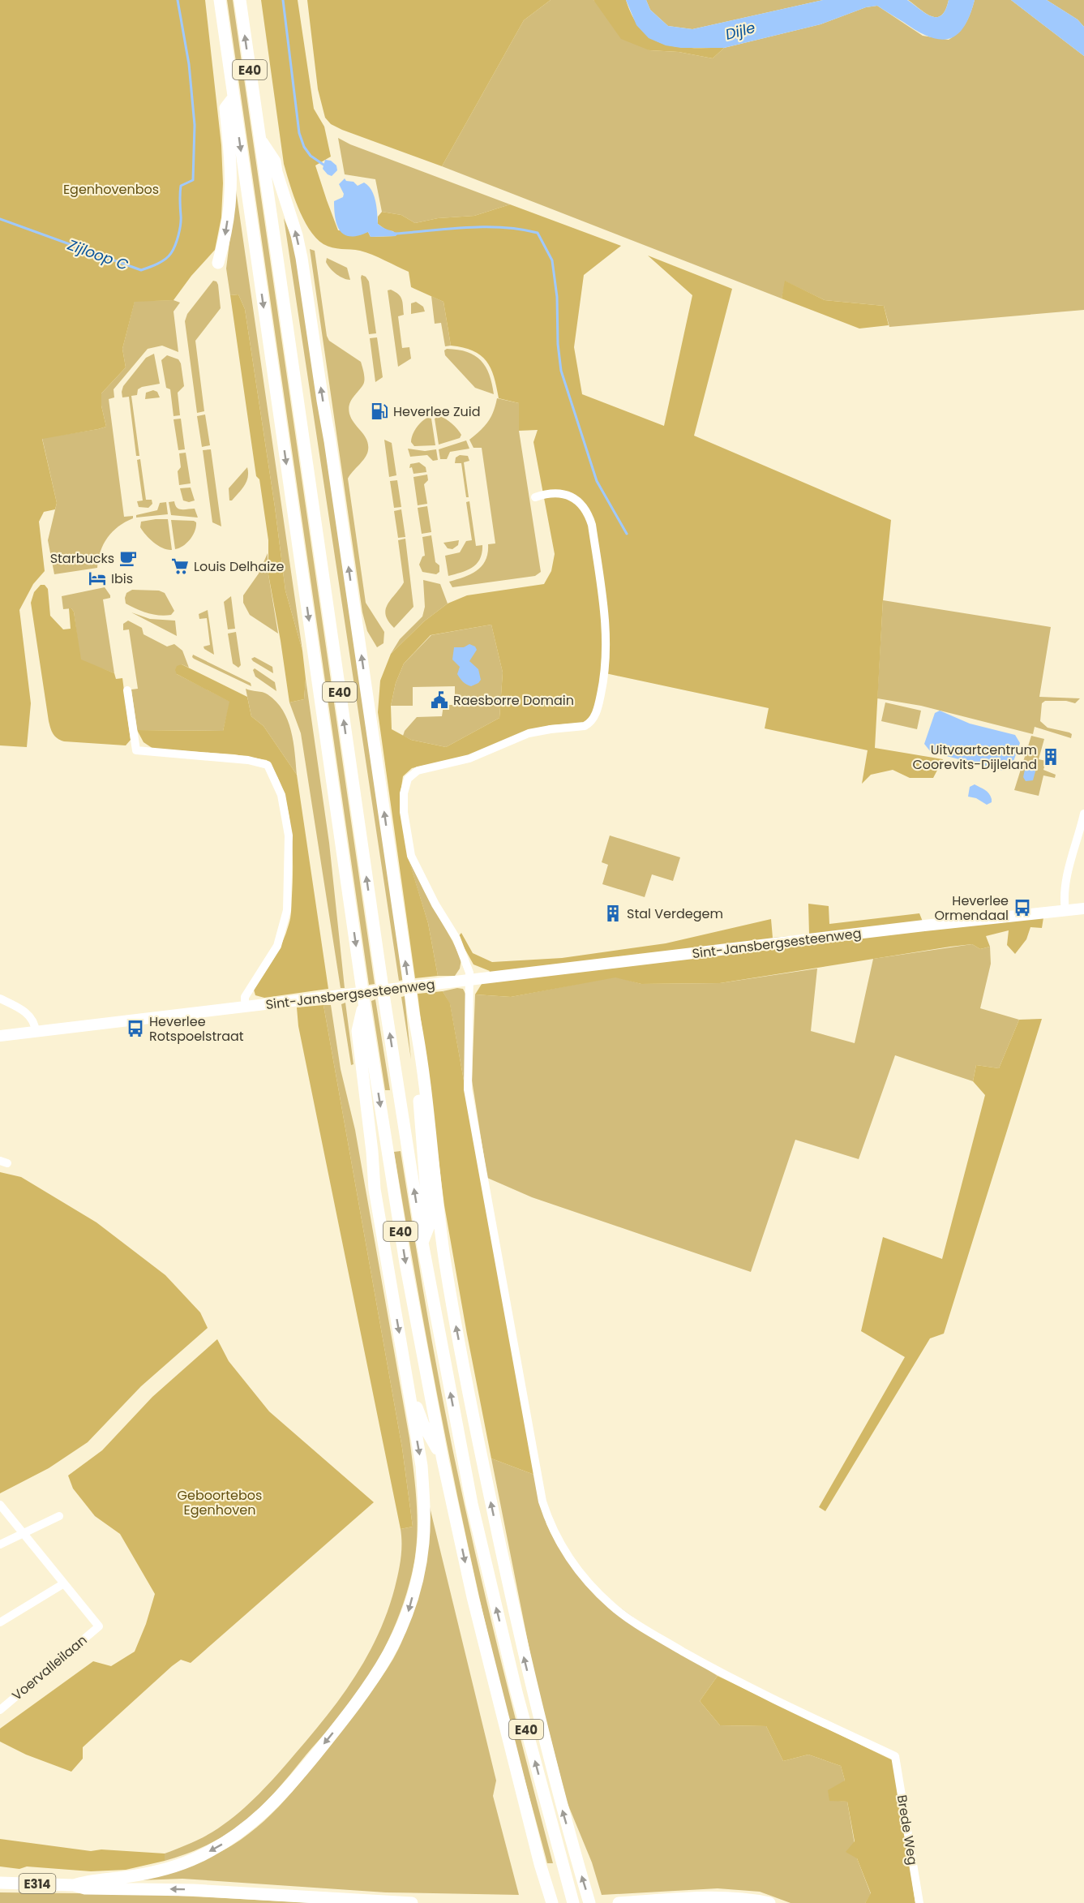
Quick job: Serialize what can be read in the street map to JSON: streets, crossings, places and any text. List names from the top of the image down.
{
  "streets": {
    "highway": ["E40", "E314"],
    "main road": ["Sint-Jansbergsesteenweg"],
    "street": ["Voervalleilaan", "Brede Weg"]
  },
  "crossings": [
    ["Sint-Jansbergsesteenweg", "Brede Weg"]
  ],
  "water": ["Dijle", "Zijloop C"],
  "parks": ["Egenhovenbos", "Geboortebos Egenhoven"],
  "places": {
    "fuel station": ["Heverlee Zuid"],
    "cafe": ["Starbucks"],
    "supermarket": ["Louis Delhaize"],
    "hotel": ["Ibis"],
    "public building": ["Raesborre Domain"],
    "building": ["Uitvaartcentrum Coorevits-Dijleland", "Stal Verdegem"],
    "bus stop": ["Heverlee Ormendaal", "Heverlee Rotspoelstraat"]
  }
}
